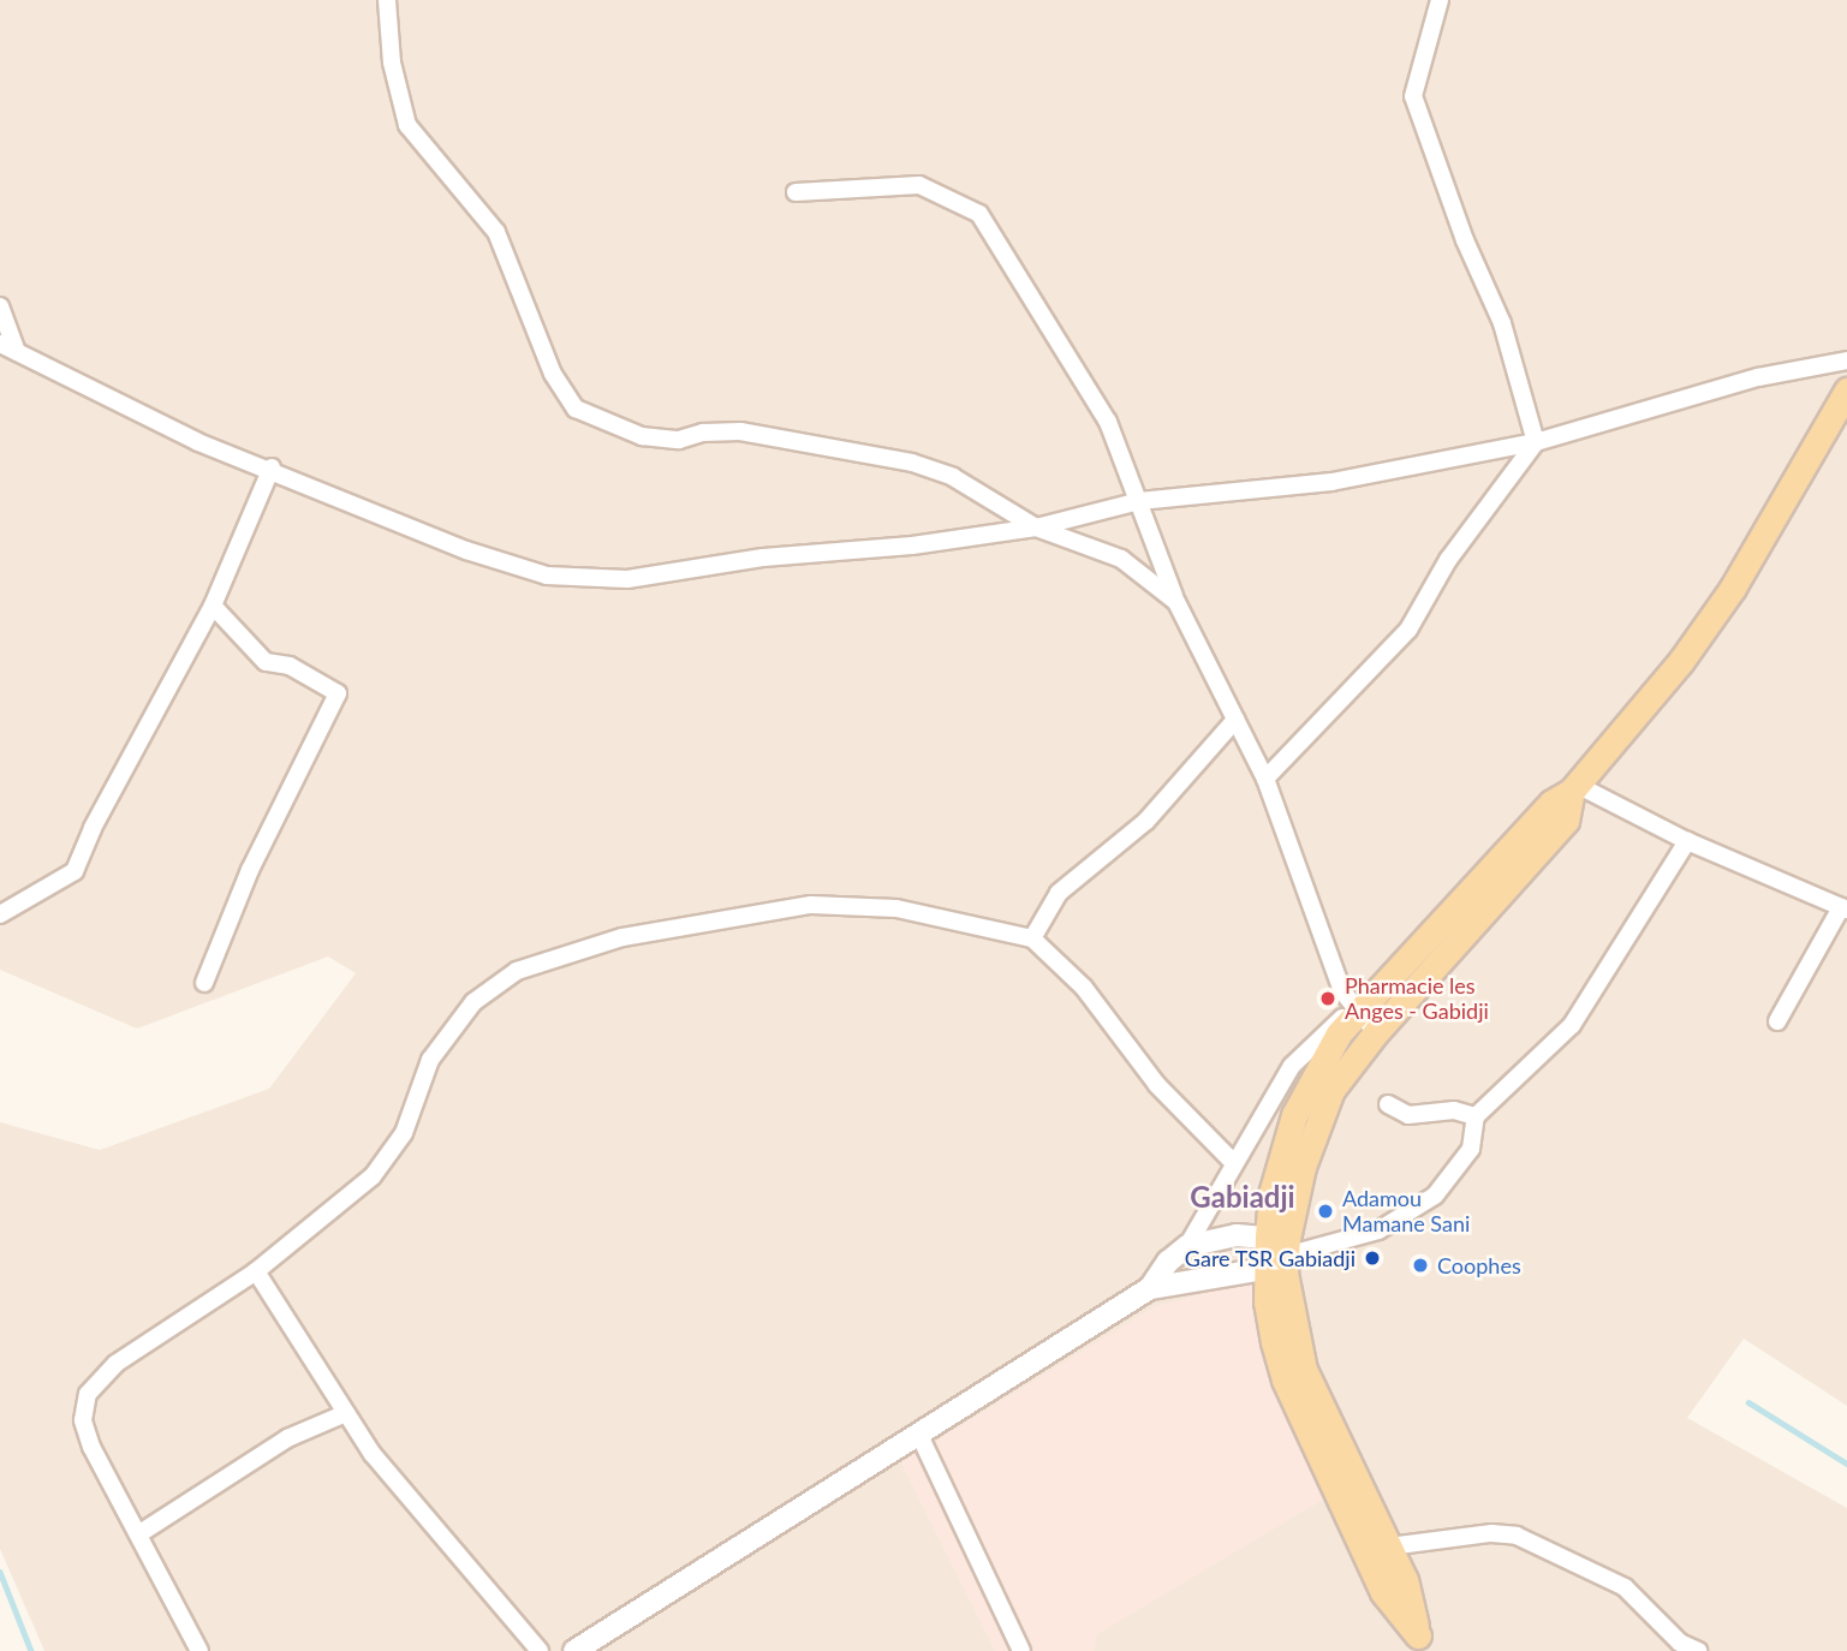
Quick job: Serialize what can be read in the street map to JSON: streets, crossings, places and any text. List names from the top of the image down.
{
  "districts": ["Gabiadji"],
  "places": [
    "Pharmacie les Anges - Gabidji",
    "Adamou Mamane Sani",
    "Gare TSR Gabiadji",
    "Coophes"
  ]
}
